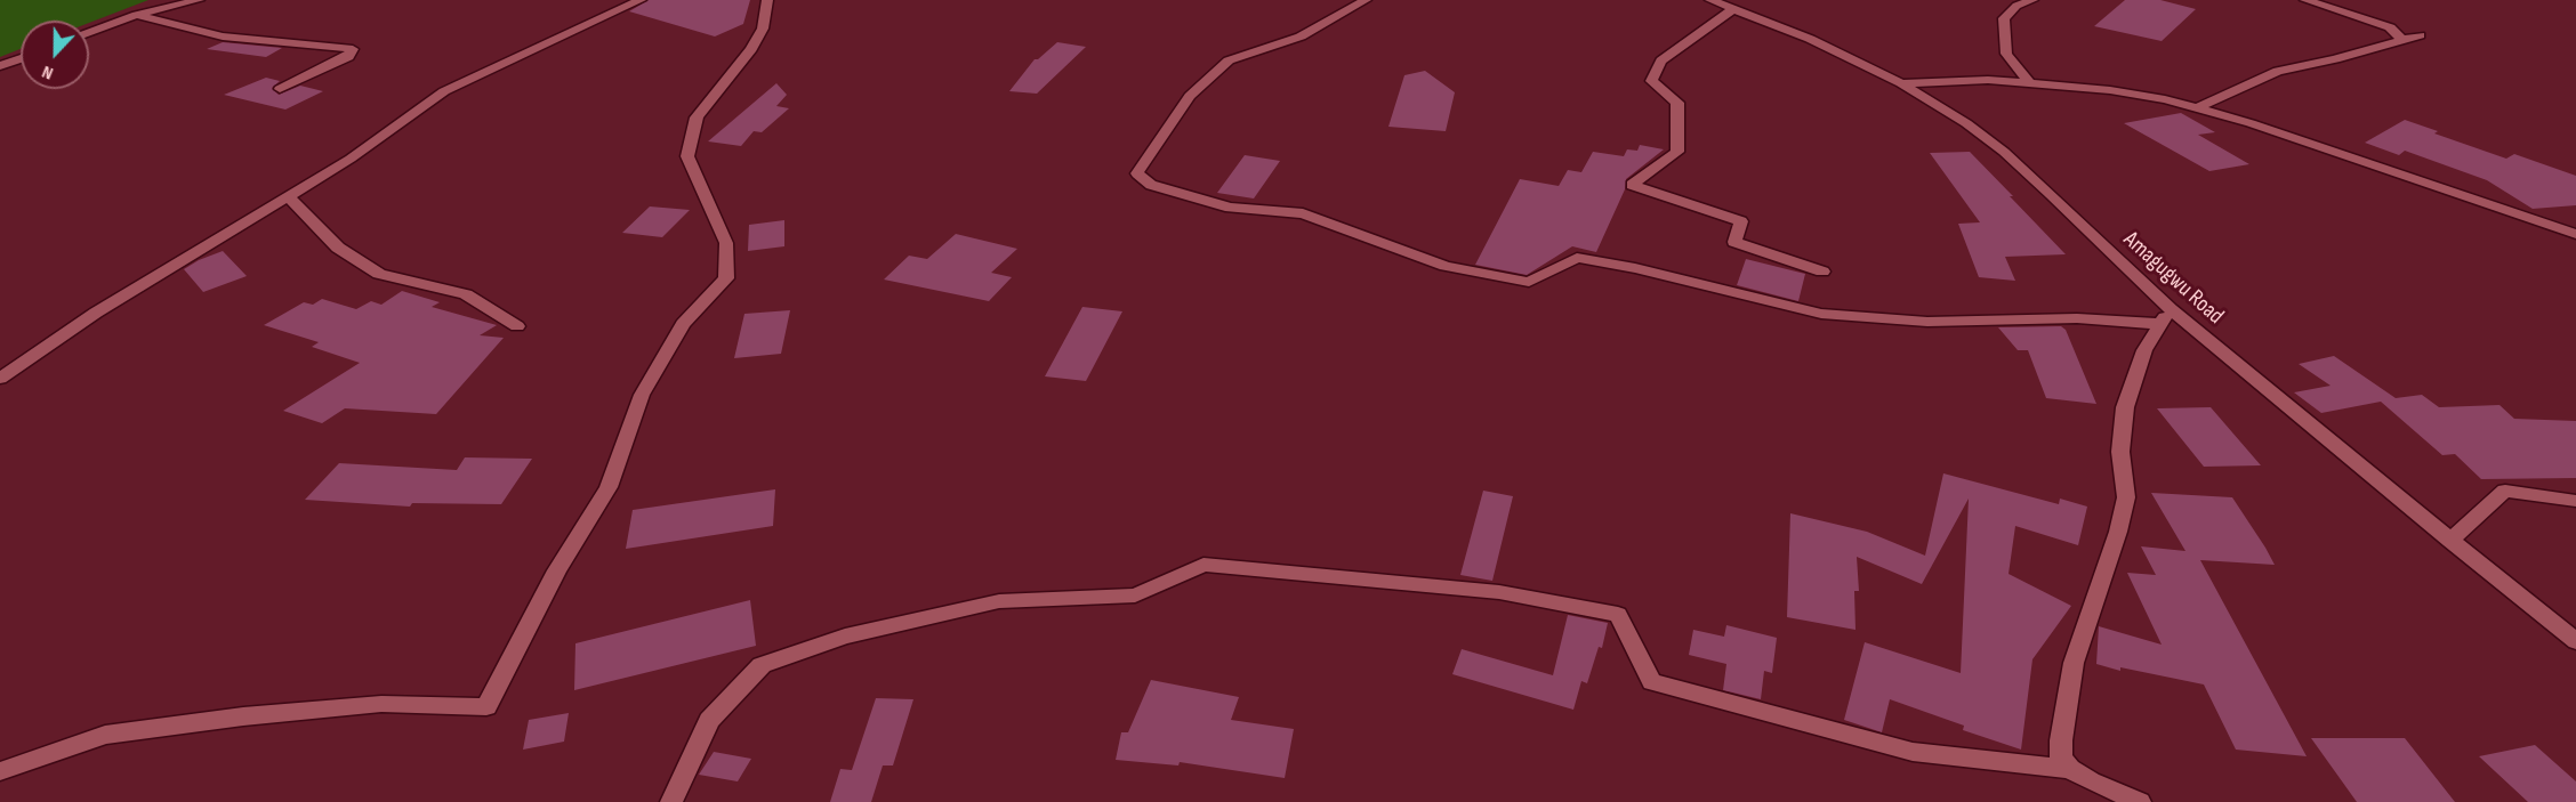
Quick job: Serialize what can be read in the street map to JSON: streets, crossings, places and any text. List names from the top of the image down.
{
  "streets": {
    "street": ["Amagugwu Road"]
  },
  "north": "bottom"
}
